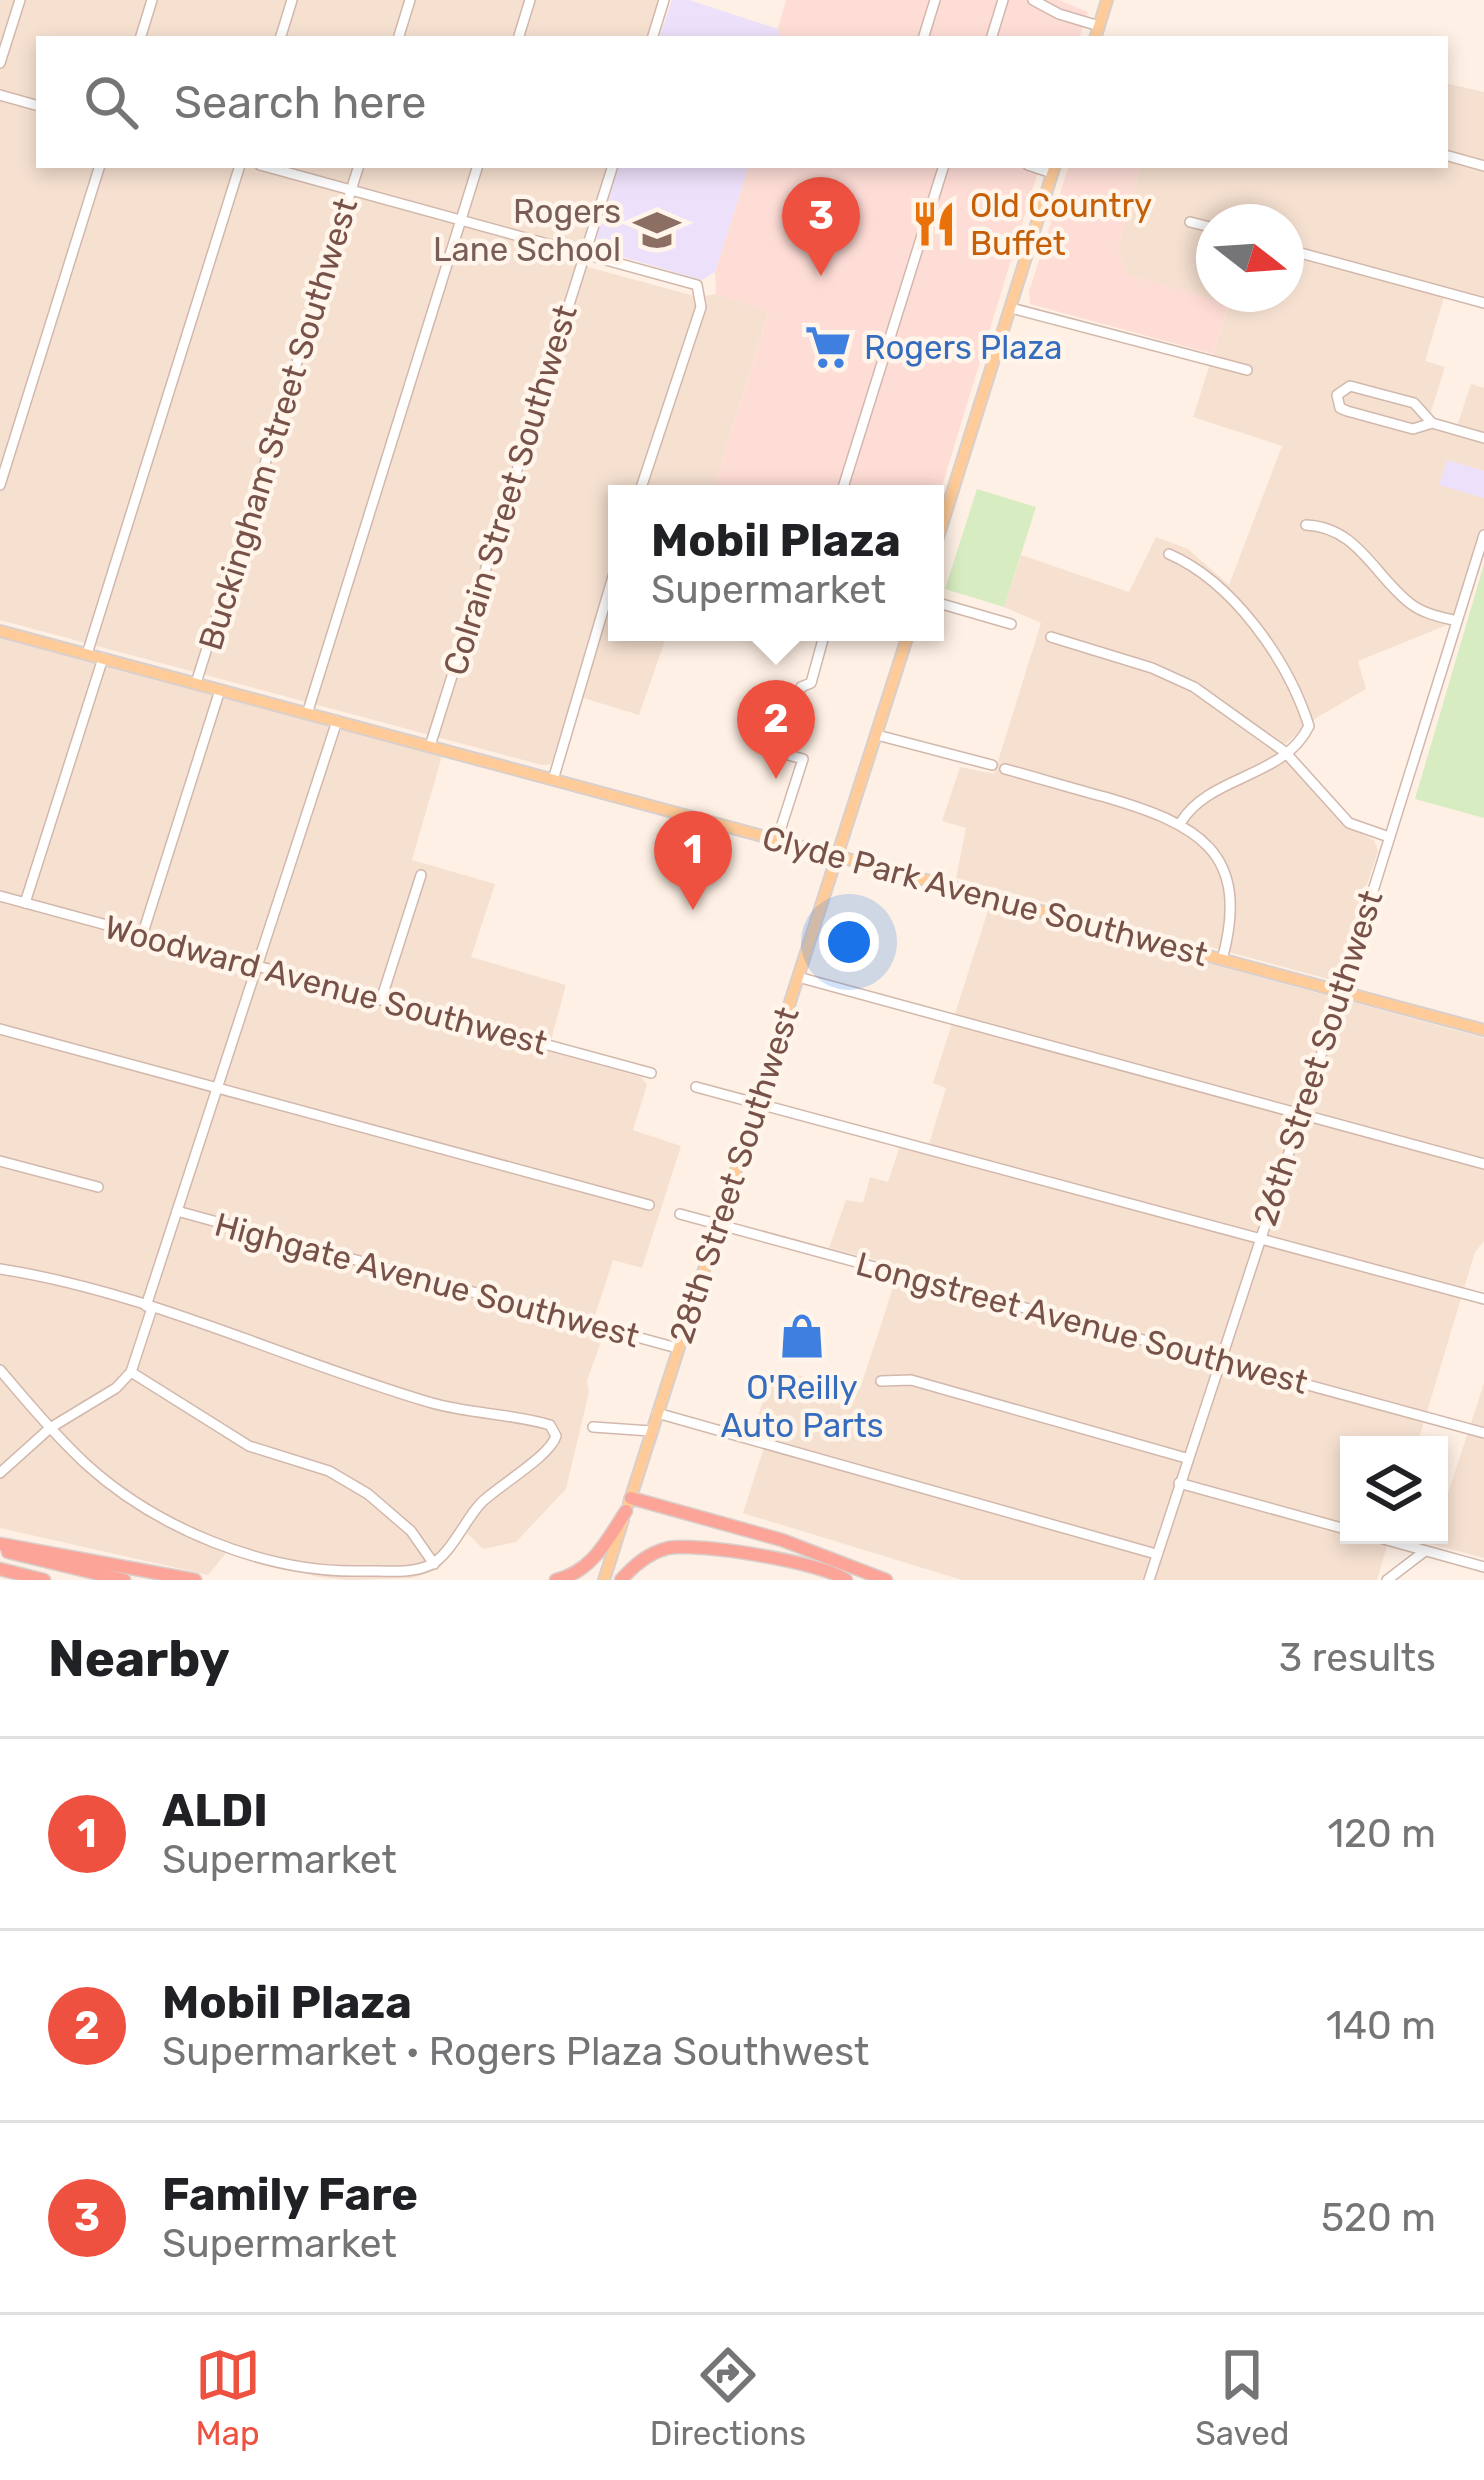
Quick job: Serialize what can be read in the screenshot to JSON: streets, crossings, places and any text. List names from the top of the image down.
{
  "streets": {
    "main road": ["Clyde Park Avenue Southwest", "28th Street Southwest"],
    "street": [
      "Buckingham Street Southwest",
      "Colrain Street Southwest",
      "Woodward Avenue Southwest",
      "26th Street Southwest",
      "Highgate Avenue Southwest",
      "Longstreet Avenue Southwest"
    ]
  },
  "crossings": [
    ["Buckingham Street Southwest", "Clyde Park Avenue Southwest"],
    ["Buckingham Street Southwest", "Woodward Avenue Southwest"],
    ["Colrain Street Southwest", "Clyde Park Avenue Southwest"],
    ["Clyde Park Avenue Southwest", "26th Street Southwest"],
    ["Clyde Park Avenue Southwest", "28th Street Southwest"],
    ["26th Street Southwest", "Longstreet Avenue Southwest"],
    ["28th Street Southwest", "Highgate Avenue Southwest"],
    ["28th Street Southwest", "Longstreet Avenue Southwest"]
  ],
  "places": {
    "restaurant": ["Old Country Buffet"],
    "school or university": ["Rogers Lane School"],
    "supermarket": ["Rogers Plaza"],
    "shop": ["O'Reilly Auto Parts"]
  },
  "north": "right",
  "page": {
    "search": "Search here",
    "pins": ["3", "2", "1"],
    "popup": ["Mobil Plaza", "Supermarket"],
    "heading": ["Nearby", "3 results"],
    "list": [
      {
        "mark": "1",
        "name": "ALDI",
        "note": "Supermarket",
        "value": "120 m"
      },
      {
        "mark": "2",
        "name": "Mobil Plaza",
        "note": "Supermarket · Rogers Plaza Southwest",
        "value": "140 m"
      },
      {
        "mark": "3",
        "name": "Family Fare",
        "note": "Supermarket",
        "value": "520 m"
      }
    ],
    "nav": ["Map", "Directions", "Saved"]
  }
}
